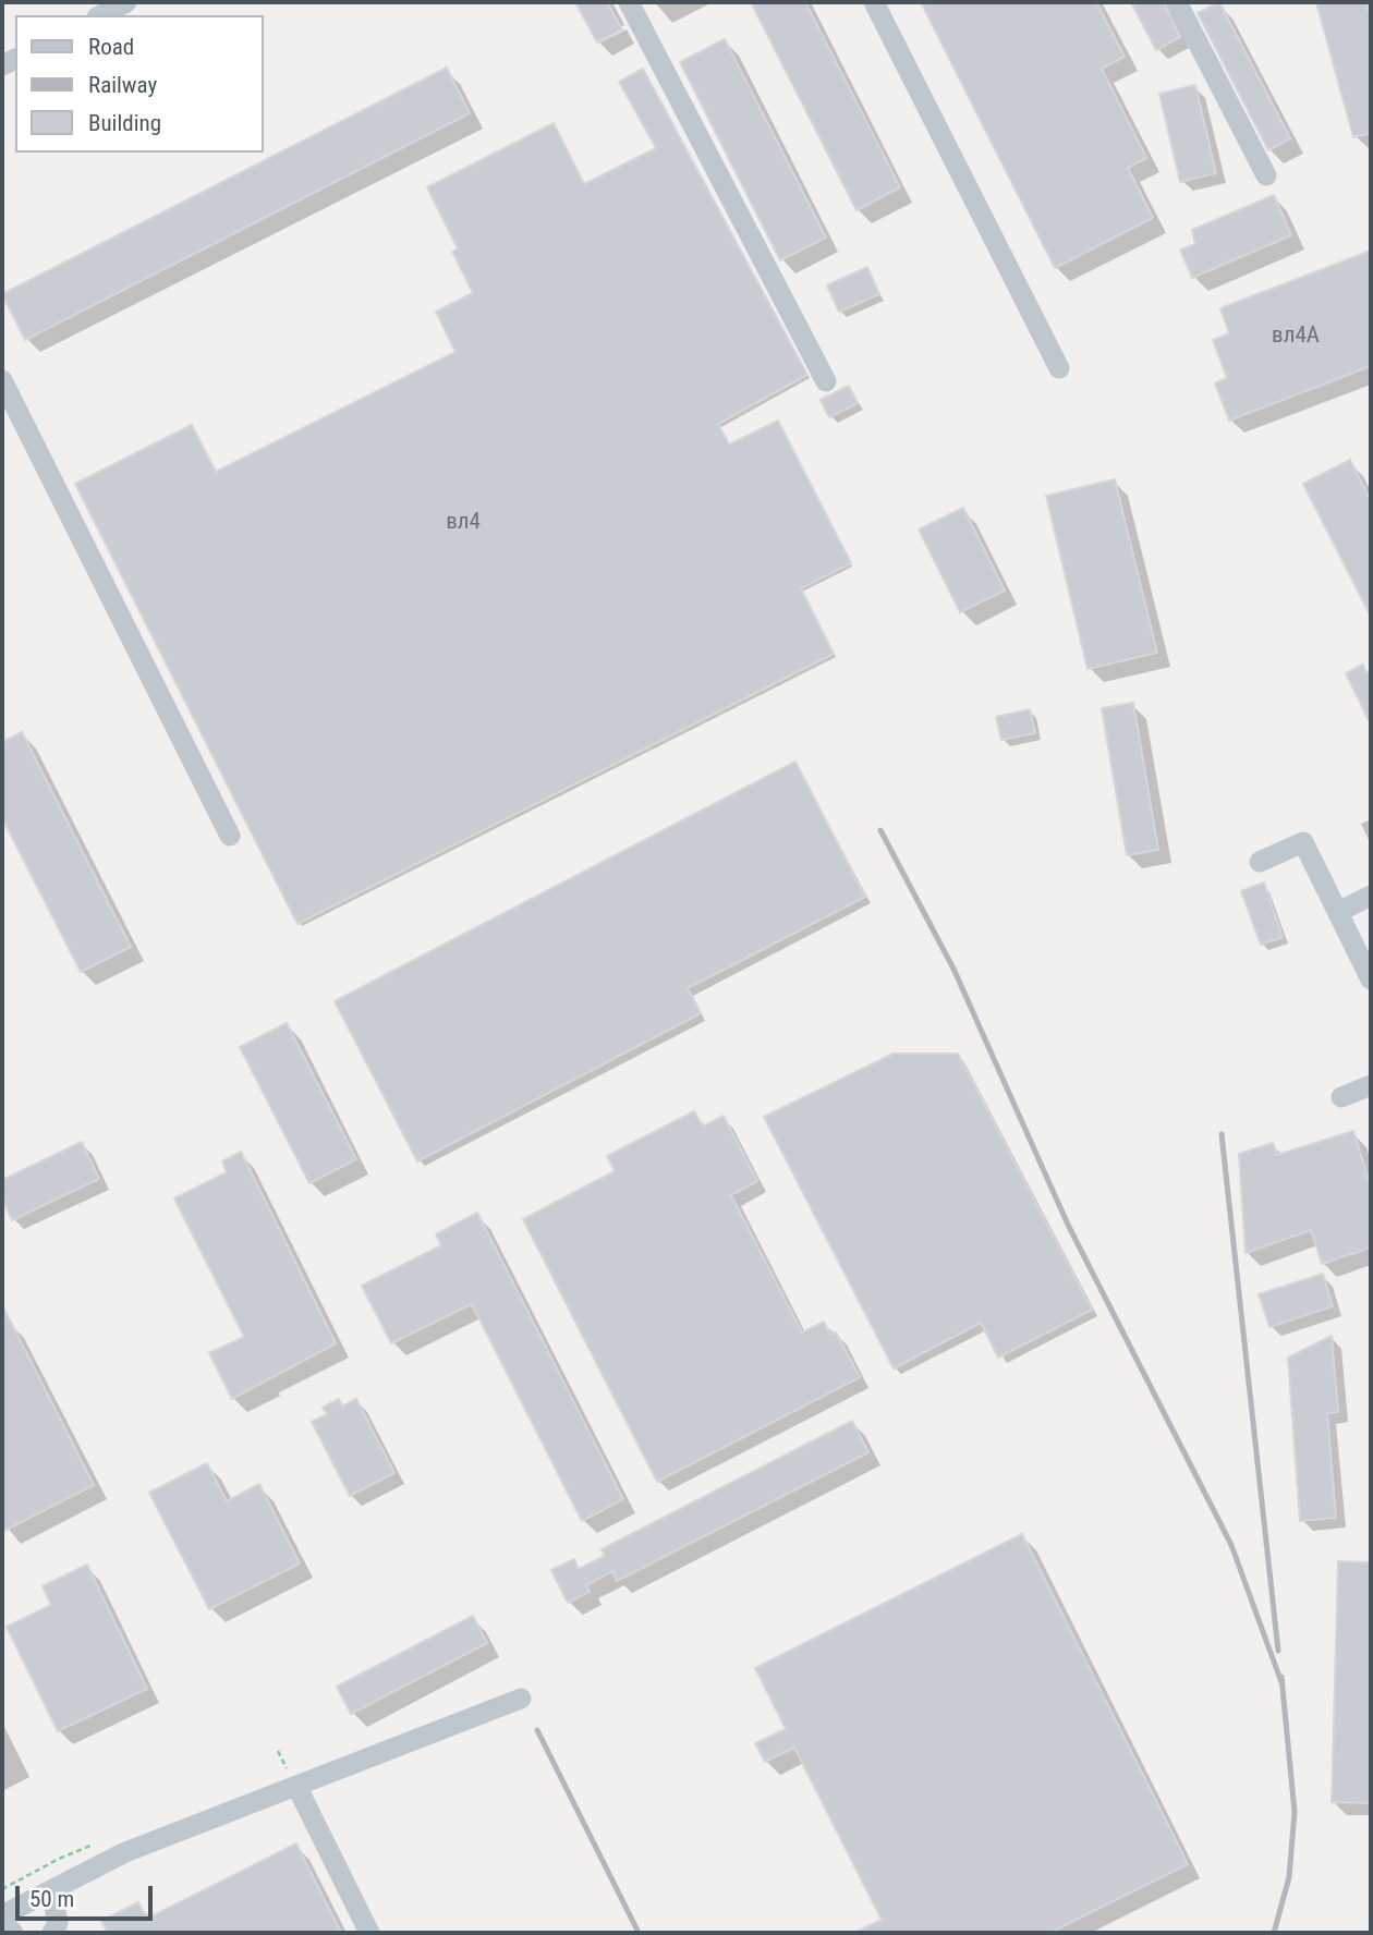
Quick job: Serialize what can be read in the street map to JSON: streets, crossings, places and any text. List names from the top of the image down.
{
  "house_numbers": ["вл4А", "вл4"],
  "legend": ["Road", "Railway", "Building"],
  "scale_bar": "50 m"
}
